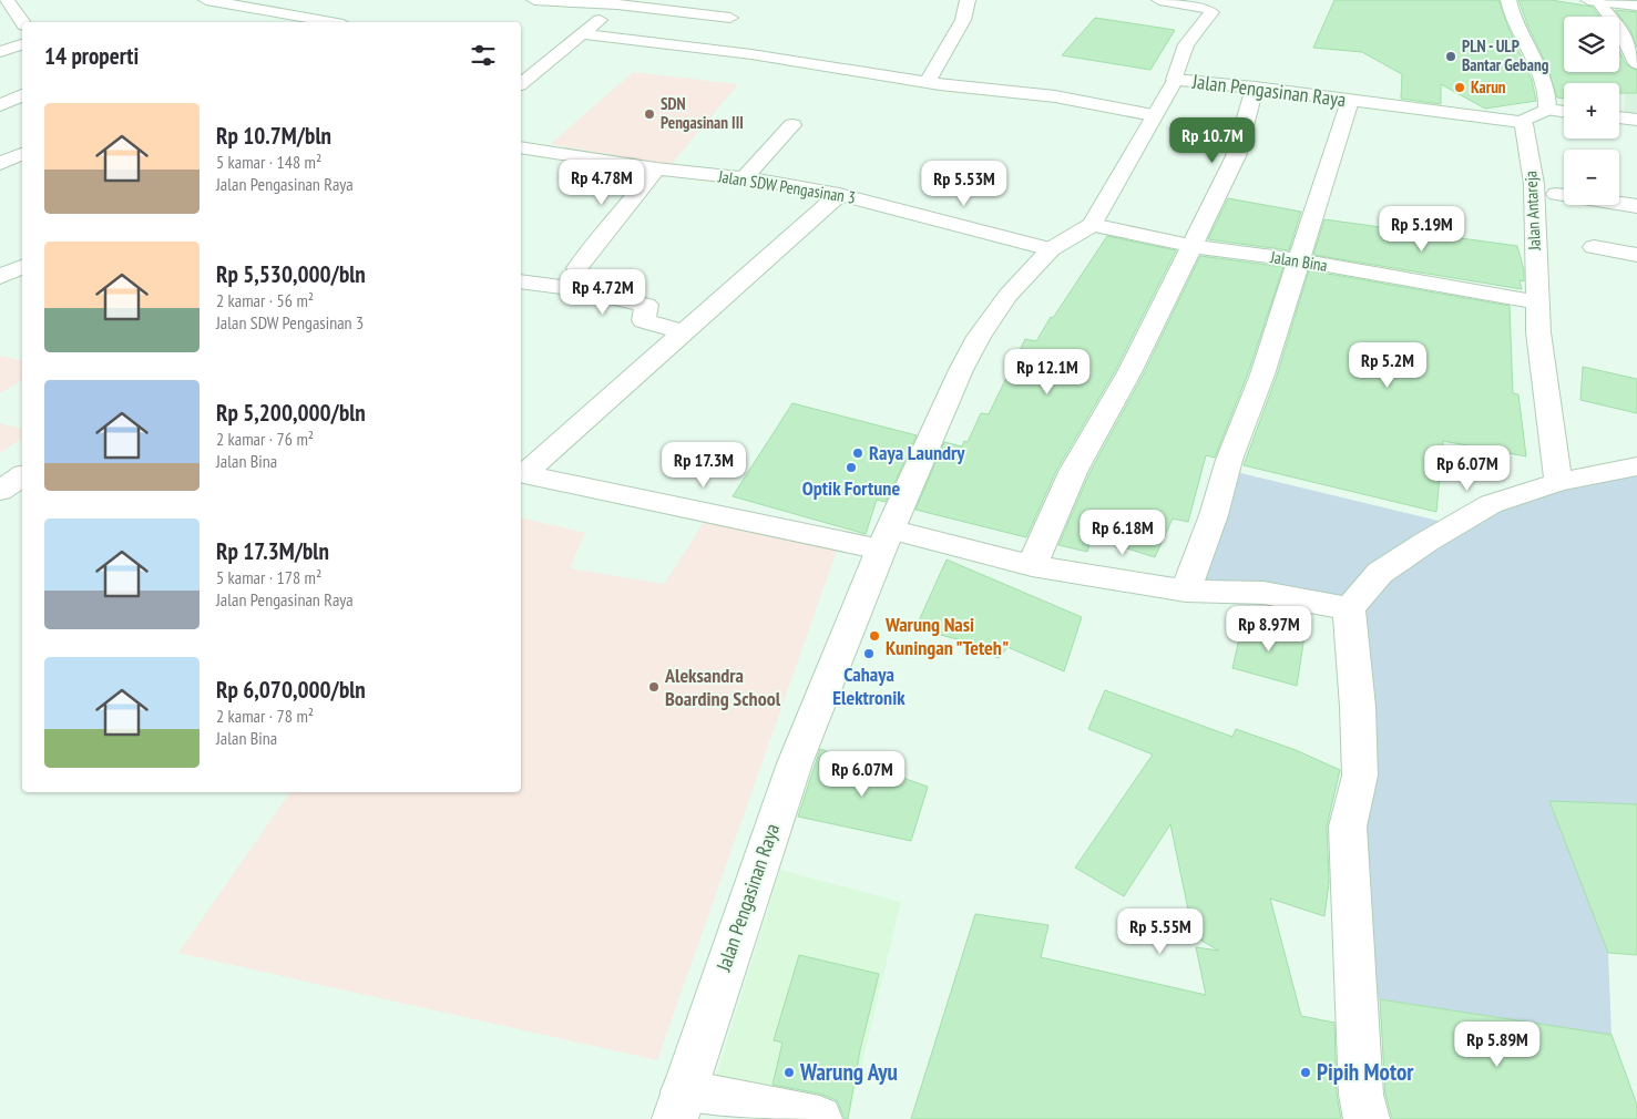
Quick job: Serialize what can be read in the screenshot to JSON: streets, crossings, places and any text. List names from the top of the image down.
{
  "streets": {
    "street": [
      "Jalan Pengasinan Raya",
      "Jalan SDW Pengasinan 3",
      "Jalan Antareja",
      "Jalan Bina"
    ]
  },
  "crossings": [
    ["Jalan Pengasinan Raya", "Jalan SDW Pengasinan 3"],
    ["Jalan Pengasinan Raya", "Jalan Antareja"],
    ["Jalan Pengasinan Raya", "Jalan Bina"],
    ["Jalan Antareja", "Jalan Bina"]
  ],
  "places": [
    "PLN - ULP Bantar Gebang",
    "Karun",
    "SDN Pengasinan III",
    "Raya Laundry",
    "Optik Fortune",
    "Warung Nasi Kuningan \"Teteh\"",
    "Cahaya Elektronik",
    "Aleksandra Boarding School",
    "Warung Ayu",
    "Pipih Motor"
  ],
  "page": {
    "map_buttons": ["+", "−"],
    "heading": "14 properti",
    "list": [
      {
        "name": "Rp 10.7M/bln",
        "note": "5 kamar · 148 m² · Jalan Pengasinan Raya"
      },
      {
        "name": "Rp 5,530,000/bln",
        "note": "2 kamar · 56 m² · Jalan SDW Pengasinan 3"
      },
      {
        "name": "Rp 5,200,000/bln",
        "note": "2 kamar · 76 m² · Jalan Bina"
      },
      {
        "name": "Rp 17.3M/bln",
        "note": "5 kamar · 178 m² · Jalan Pengasinan Raya"
      },
      {
        "name": "Rp 6,070,000/bln",
        "note": "2 kamar · 78 m² · Jalan Bina"
      }
    ],
    "price": [
      "Rp 10.7M",
      "Rp 4.78M",
      "Rp 5.53M",
      "Rp 5.19M",
      "Rp 4.72M",
      "Rp 5.2M",
      "Rp 12.1M",
      "Rp 17.3M",
      "Rp 6.07M",
      "Rp 6.18M",
      "Rp 8.97M",
      "Rp 6.07M",
      "Rp 5.55M",
      "Rp 5.89M"
    ]
  }
}
